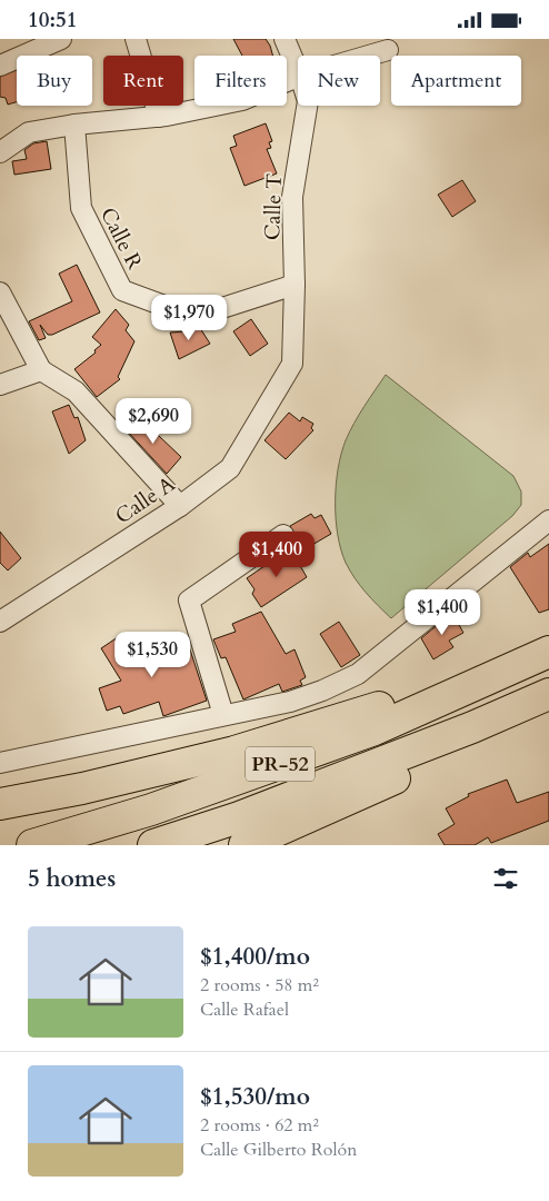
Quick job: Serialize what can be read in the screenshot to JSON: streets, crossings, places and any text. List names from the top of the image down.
{
  "streets": {
    "highway": ["PR-52"],
    "street": ["Calle T", "Calle R", "Calle A"]
  },
  "crossings": [
    ["Calle T", "Calle R"],
    ["Calle T", "Calle A"],
    ["Calle R", "Calle A"]
  ],
  "page": {
    "status": "10:51",
    "chip": [
      "Buy",
      "Rent",
      "Filters",
      "New",
      "Apartment"
    ],
    "price": [
      "$1,970",
      "$2,690",
      "$1,400",
      "$1,400",
      "$1,530"
    ],
    "heading": "5 homes",
    "list": [
      {
        "name": "$1,400/mo",
        "note": "2 rooms · 58 m² · Calle Rafael"
      },
      {
        "name": "$1,530/mo",
        "note": "2 rooms · 62 m² · Calle Gilberto Rolón"
      }
    ]
  }
}
